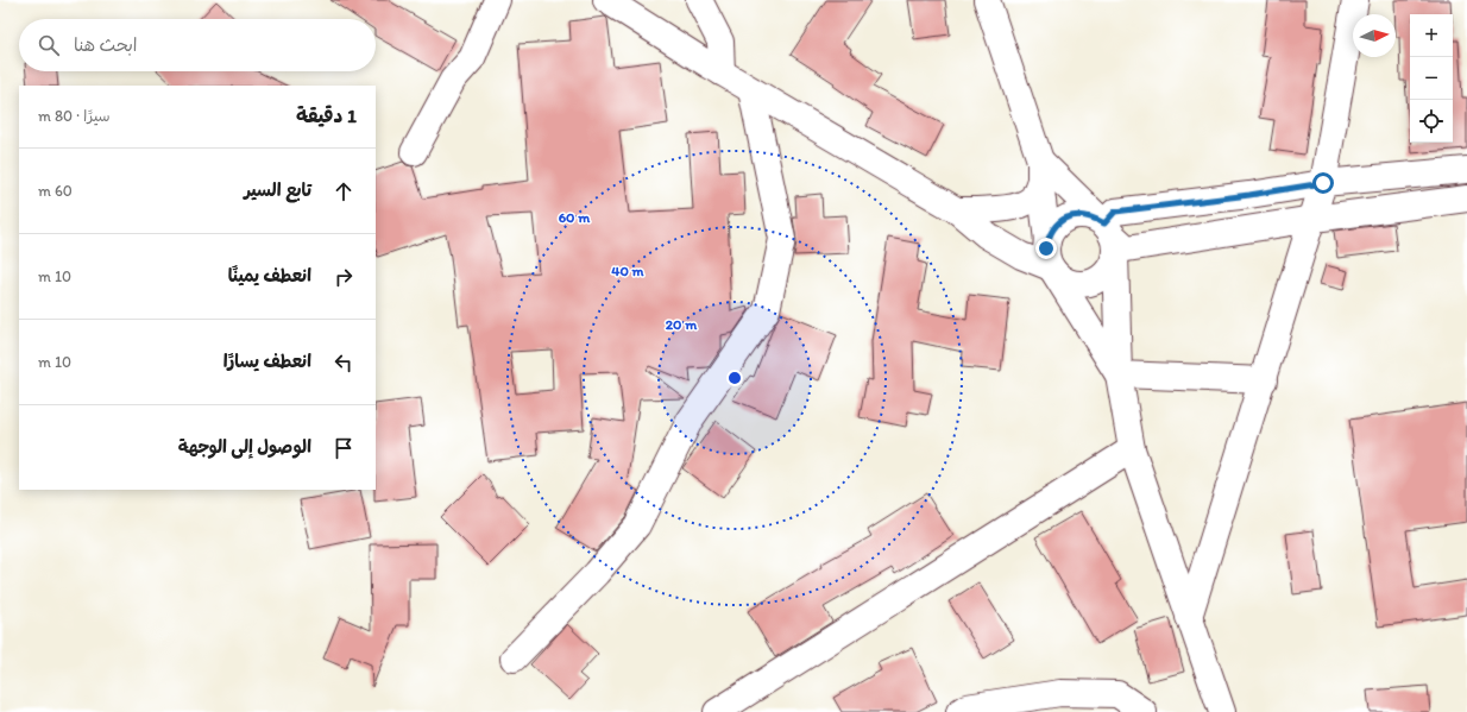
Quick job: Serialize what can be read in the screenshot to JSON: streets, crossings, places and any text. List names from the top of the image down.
{
  "north": "right",
  "page": {
    "map_buttons": ["+", "−"],
    "search": "ابحث هنا",
    "heading": ["1 دقيقة", "سيرًا · 80 m"],
    "list": [
      ["تابع السير", "60 m"],
      ["انعطف يمينًا", "10 m"],
      ["انعطف يسارًا", "10 m"],
      "الوصول إلى الوجهة"
    ]
  },
  "rings": ["60 m", "40 m", "20 m"]
}
